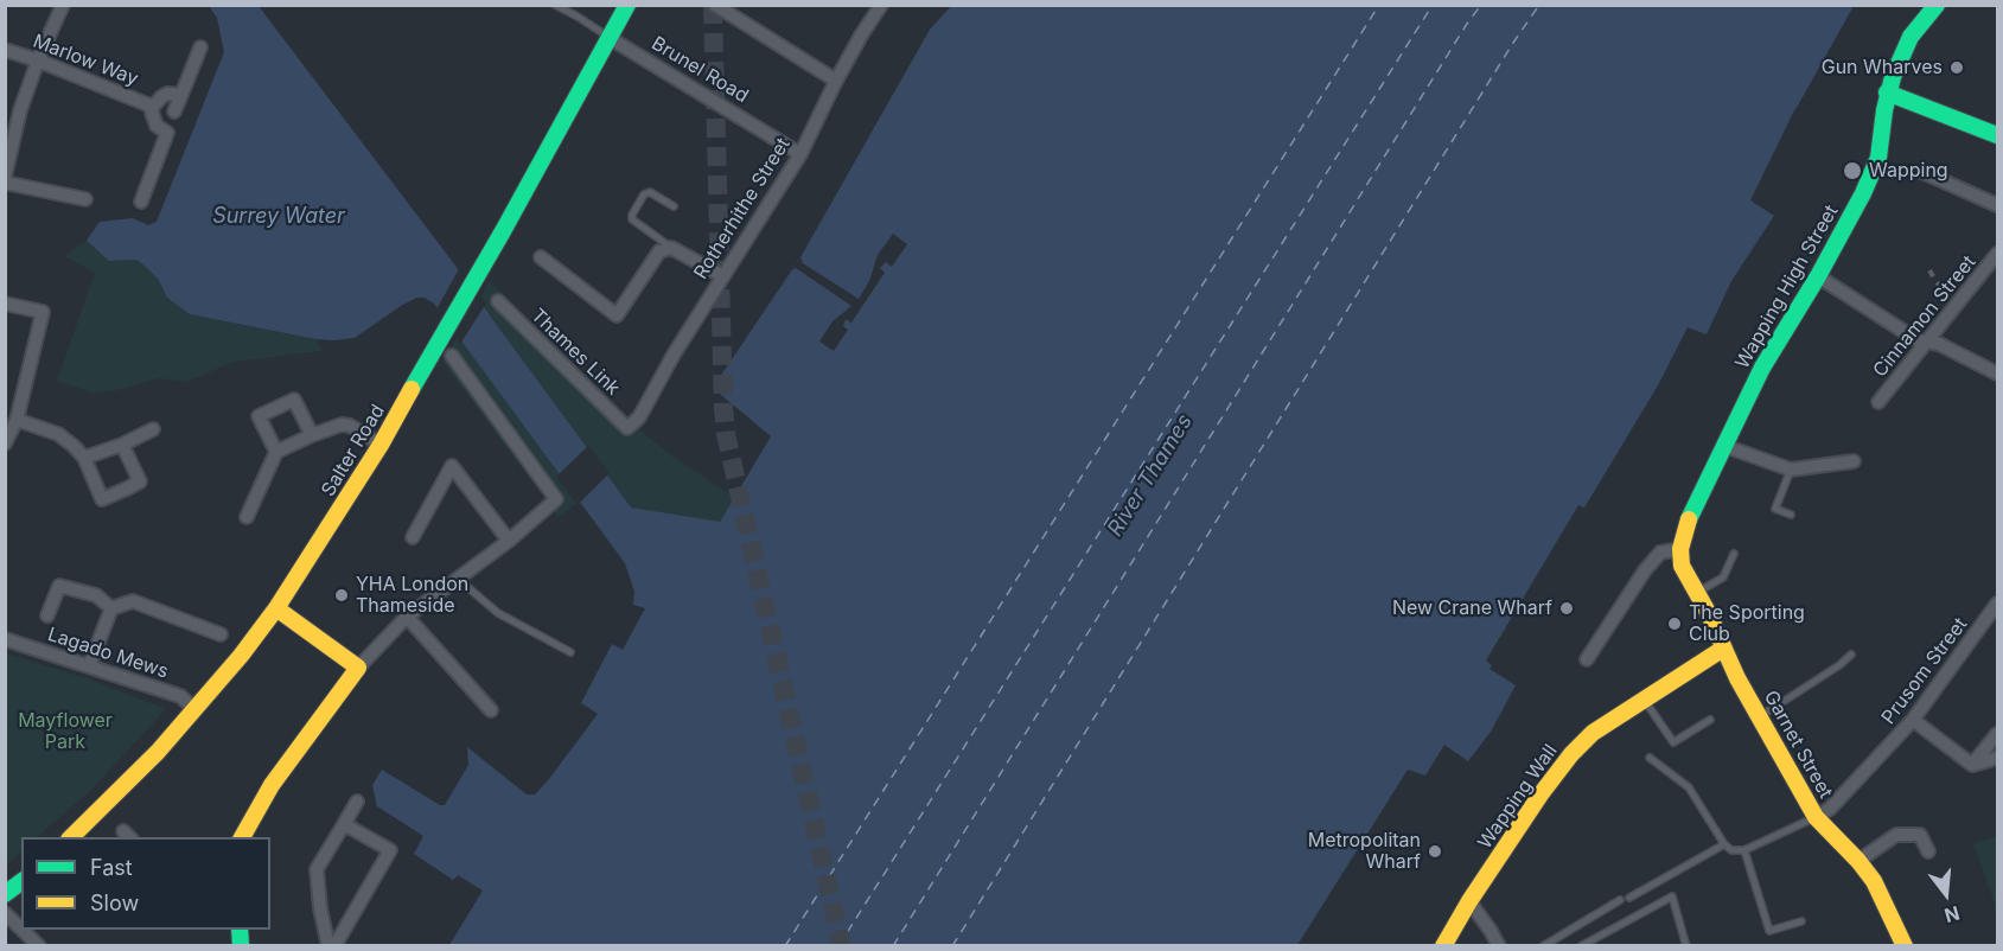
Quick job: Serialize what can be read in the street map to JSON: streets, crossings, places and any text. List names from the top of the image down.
{
  "streets": {
    "street": [
      "Marlow Way",
      "Brunel Road",
      "Rotherhithe Street",
      "Wapping High Street",
      "Cinnamon Street",
      "Thames Link",
      "Salter Road",
      "Lagado Mews",
      "Prusom Street",
      "Garnet Street",
      "Wapping Wall"
    ]
  },
  "crossings": [
    ["Brunel Road", "Rotherhithe Street"],
    ["Brunel Road", "Salter Road"],
    ["Rotherhithe Street", "Thames Link"],
    ["Wapping High Street", "Garnet Street"],
    ["Salter Road", "Lagado Mews"],
    ["Prusom Street", "Garnet Street"],
    ["Garnet Street", "Wapping Wall"]
  ],
  "water": ["Surrey Water", "River Thames"],
  "parks": ["Mayflower Park"],
  "places": [
    "Gun Wharves",
    "Wapping",
    "YHA London Thameside",
    "New Crane Wharf",
    "The Sporting Club",
    "Metropolitan Wharf"
  ],
  "legend": ["Fast", "Slow"],
  "north": "bottom"
}
